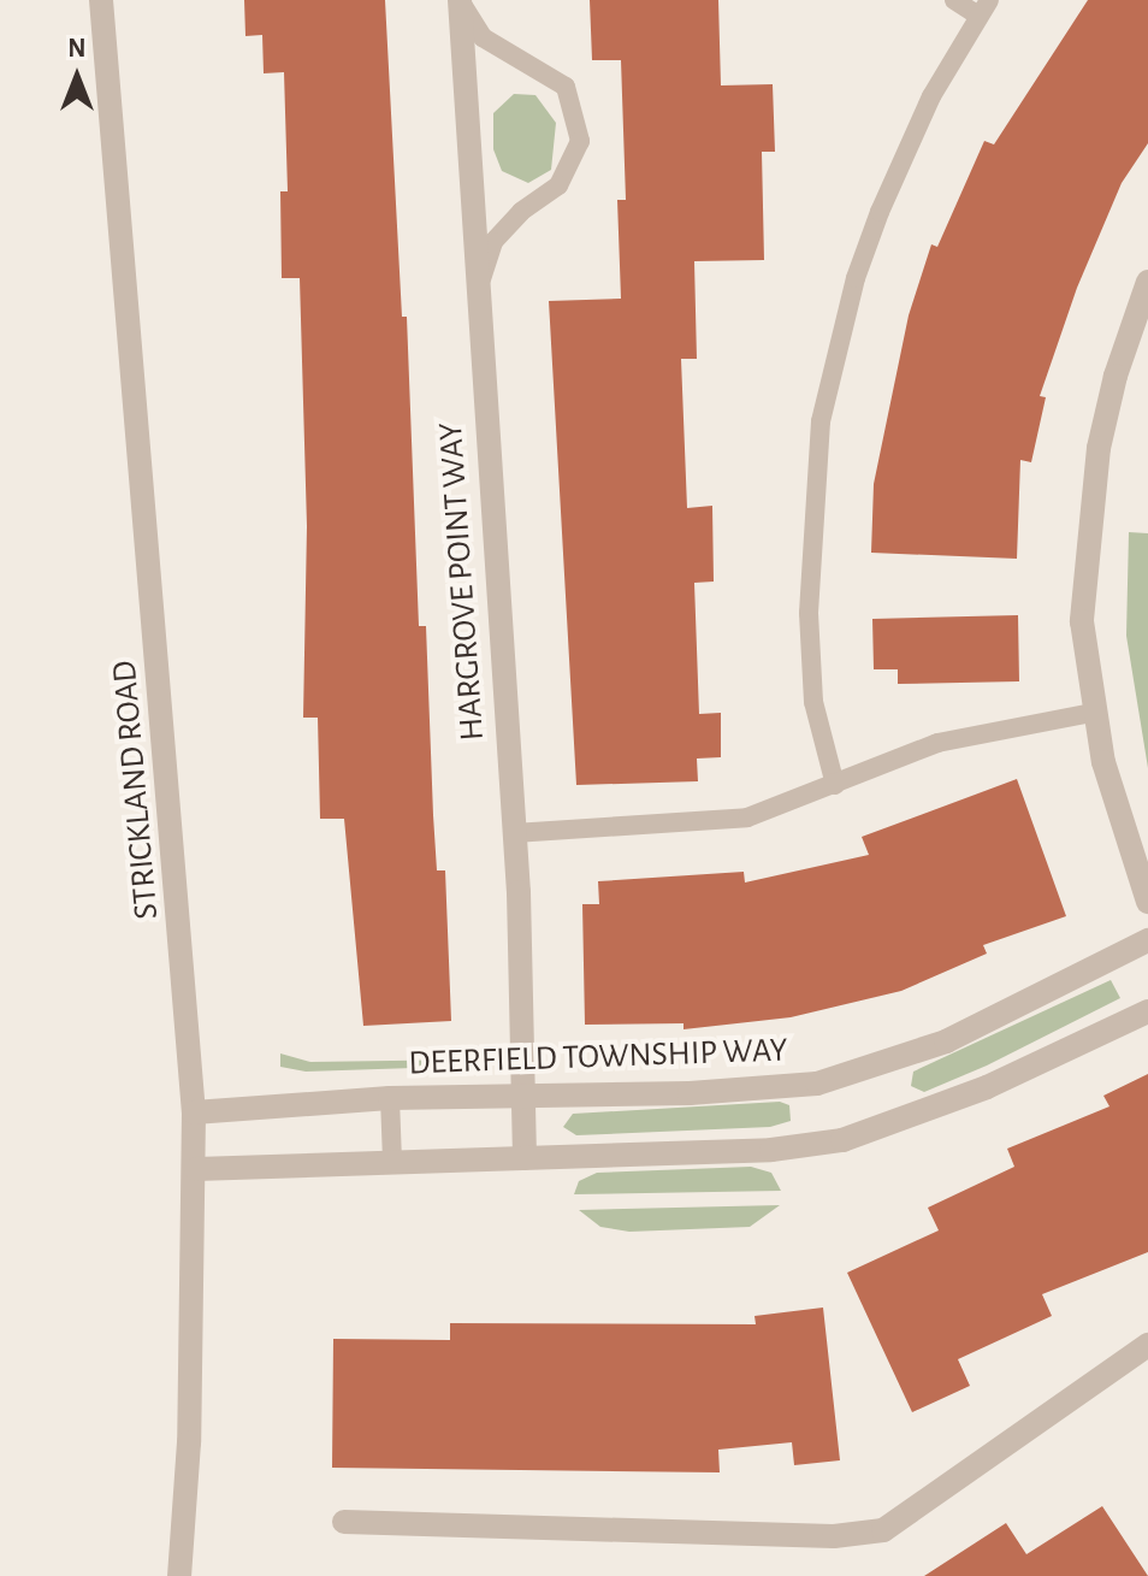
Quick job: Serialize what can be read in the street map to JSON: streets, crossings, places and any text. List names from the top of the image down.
{
  "streets": {
    "street": ["HARGROVE POINT WAY", "STRICKLAND ROAD", "DEERFIELD TOWNSHIP WAY"]
  },
  "crossings": [
    ["HARGROVE POINT WAY", "DEERFIELD TOWNSHIP WAY"],
    ["STRICKLAND ROAD", "DEERFIELD TOWNSHIP WAY"]
  ],
  "north": "top"
}
